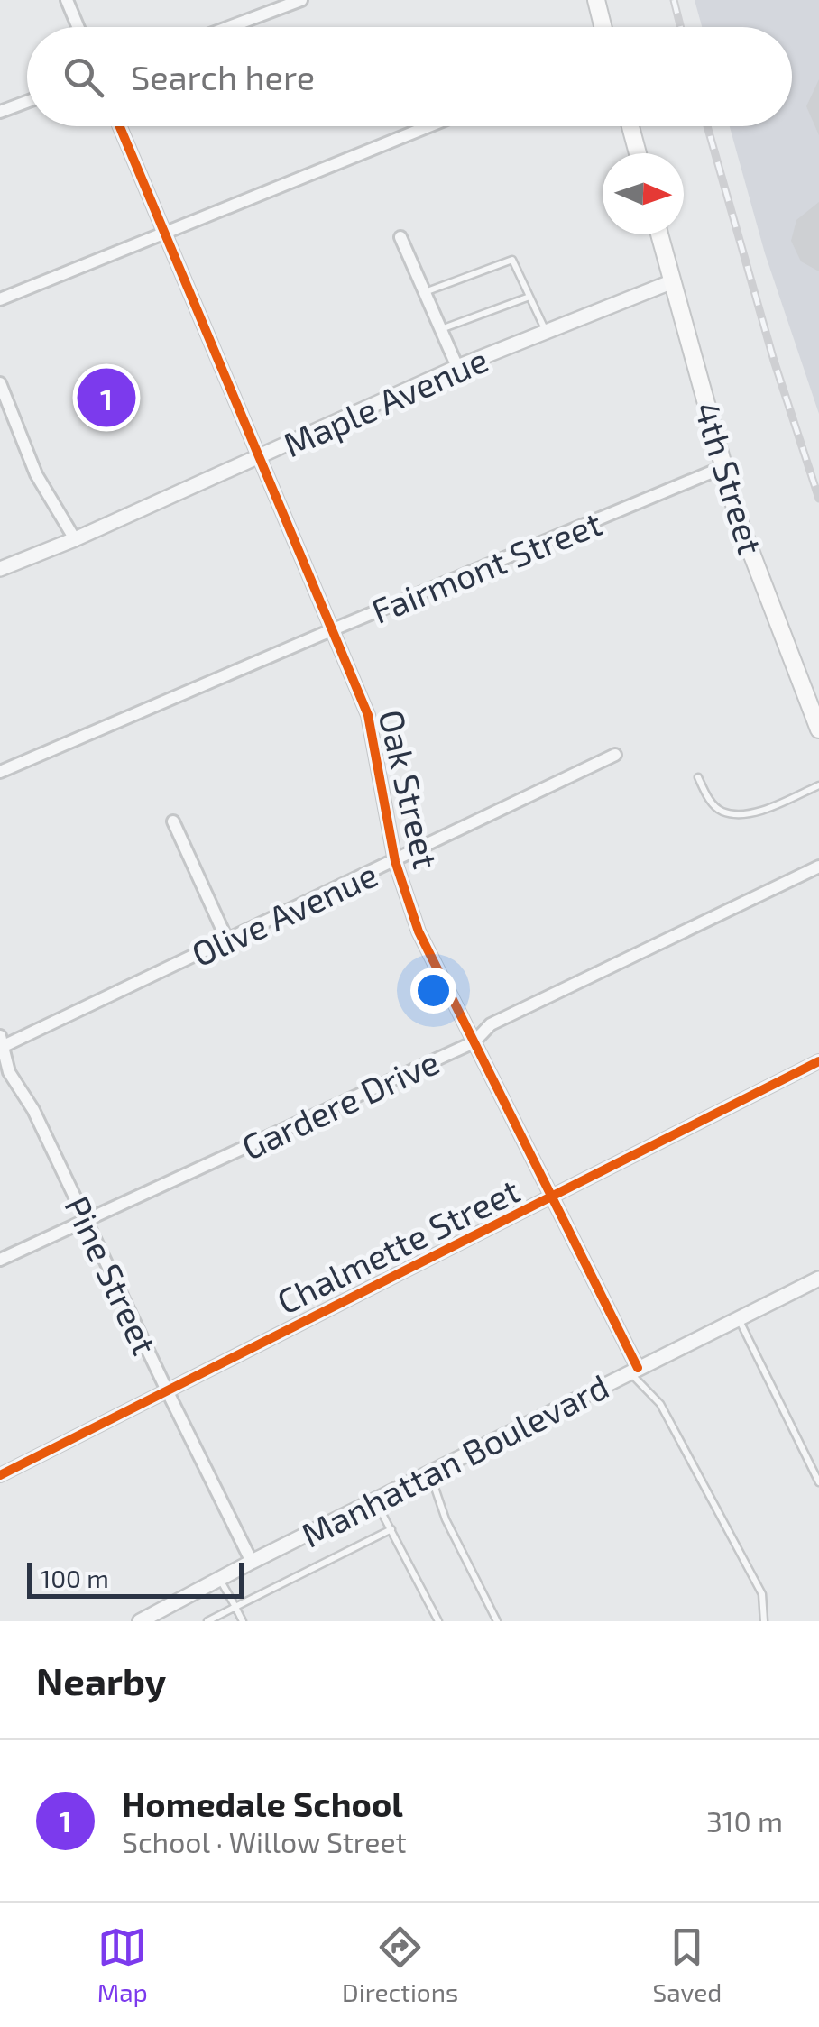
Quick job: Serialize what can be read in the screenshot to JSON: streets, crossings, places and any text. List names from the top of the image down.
{
  "streets": {
    "main road": ["4th Street"],
    "street": [
      "Maple Avenue",
      "Fairmont Street",
      "Oak Street",
      "Olive Avenue",
      "Gardere Drive",
      "Chalmette Street",
      "Pine Street",
      "Manhattan Boulevard"
    ]
  },
  "crossings": [
    ["Maple Avenue", "4th Street"],
    ["Maple Avenue", "Oak Street"],
    ["4th Street", "Fairmont Street"],
    ["Fairmont Street", "Oak Street"],
    ["Oak Street", "Olive Avenue"],
    ["Oak Street", "Gardere Drive"],
    ["Oak Street", "Chalmette Street"],
    ["Oak Street", "Manhattan Boulevard"],
    ["Olive Avenue", "Pine Street"],
    ["Gardere Drive", "Pine Street"],
    ["Chalmette Street", "Pine Street"],
    ["Pine Street", "Manhattan Boulevard"]
  ],
  "scale_bar": "100 m",
  "north": "right",
  "page": {
    "search": "Search here",
    "pins": "1",
    "scale": "100 m",
    "heading": "Nearby",
    "list": [
      {
        "mark": "1",
        "name": "Homedale School",
        "note": "School · Willow Street",
        "value": "310 m"
      }
    ],
    "nav": ["Map", "Directions", "Saved"]
  }
}
